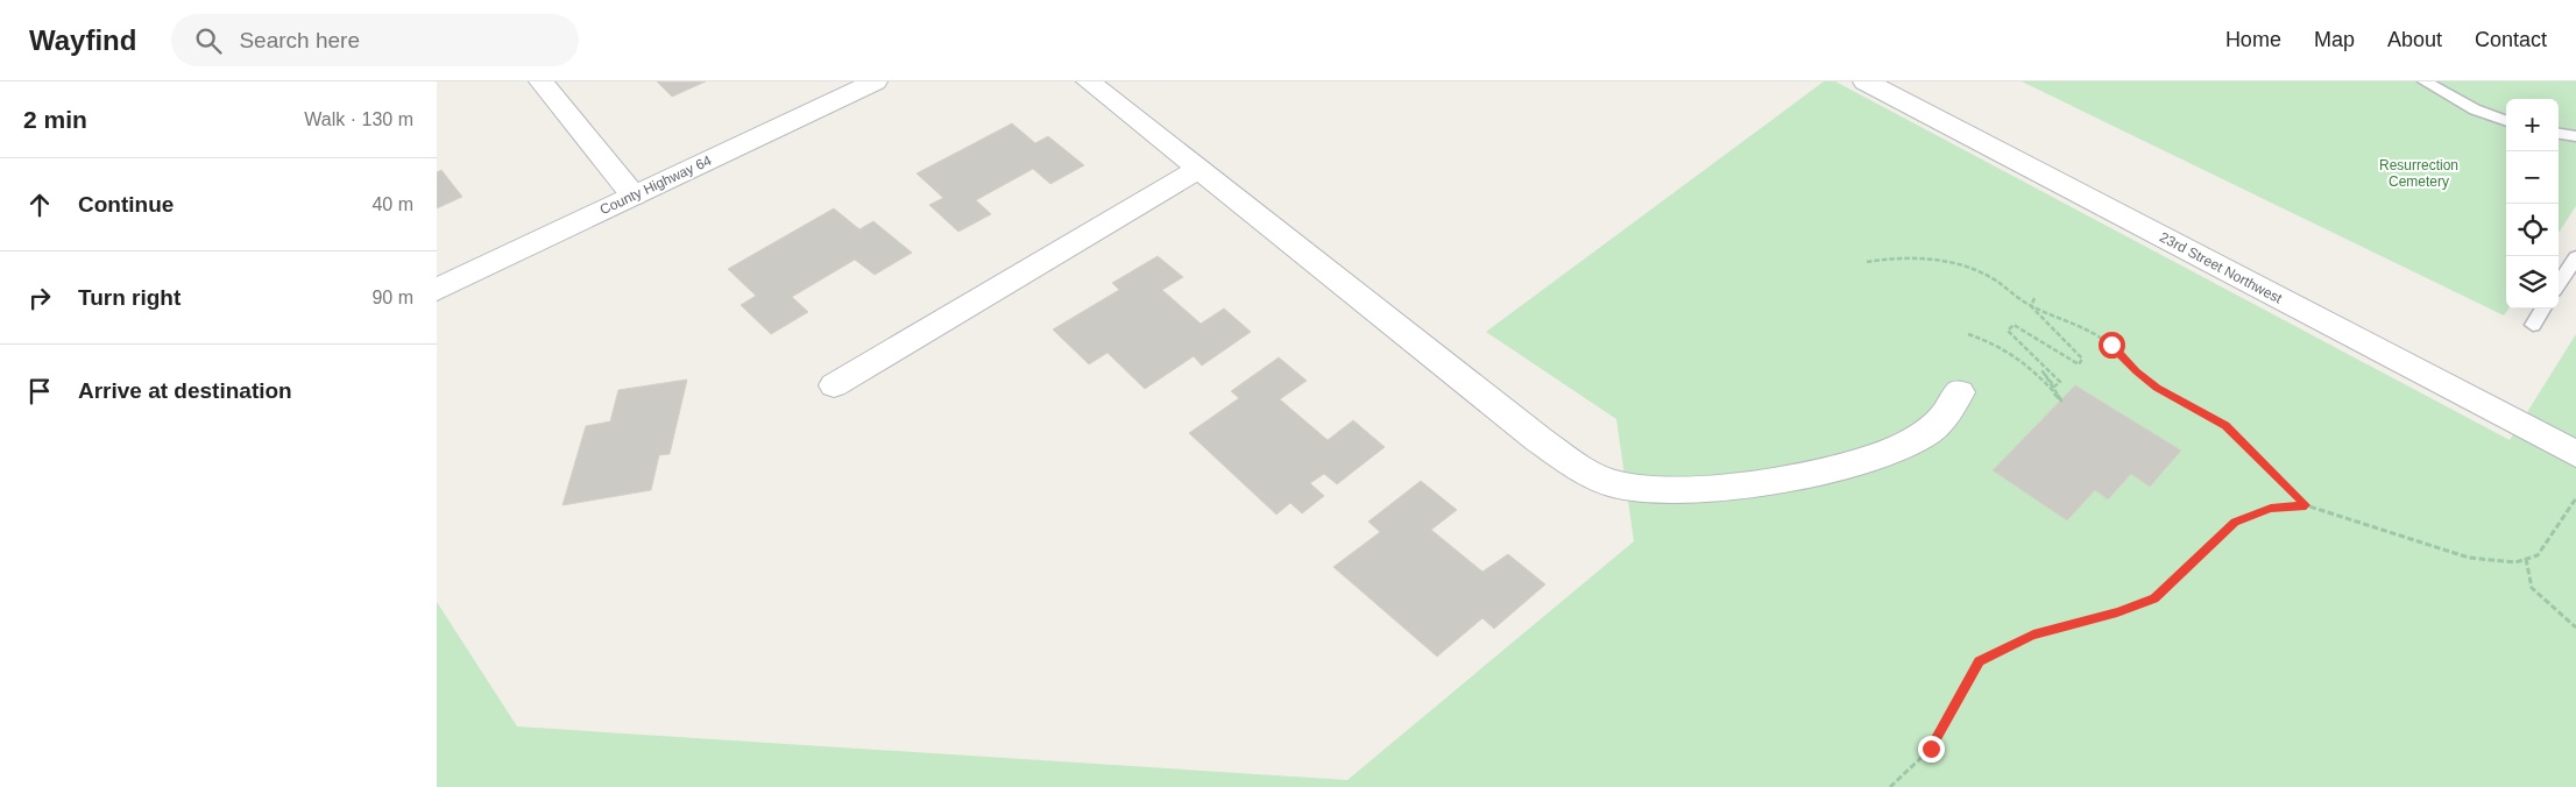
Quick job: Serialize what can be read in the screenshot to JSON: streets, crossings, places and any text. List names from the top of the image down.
{
  "streets": {
    "street": ["County Highway 64", "23rd Street Northwest"]
  },
  "parks": ["Resurrection Cemetery"],
  "page": {
    "header": "Wayfind",
    "search": "Search here",
    "nav": [
      "Home",
      "Map",
      "About",
      "Contact"
    ],
    "heading": ["2 min", "Walk · 130 m"],
    "map_buttons": ["+", "−"],
    "list": [
      ["Continue", "40 m"],
      ["Turn right", "90 m"],
      "Arrive at destination"
    ]
  }
}
